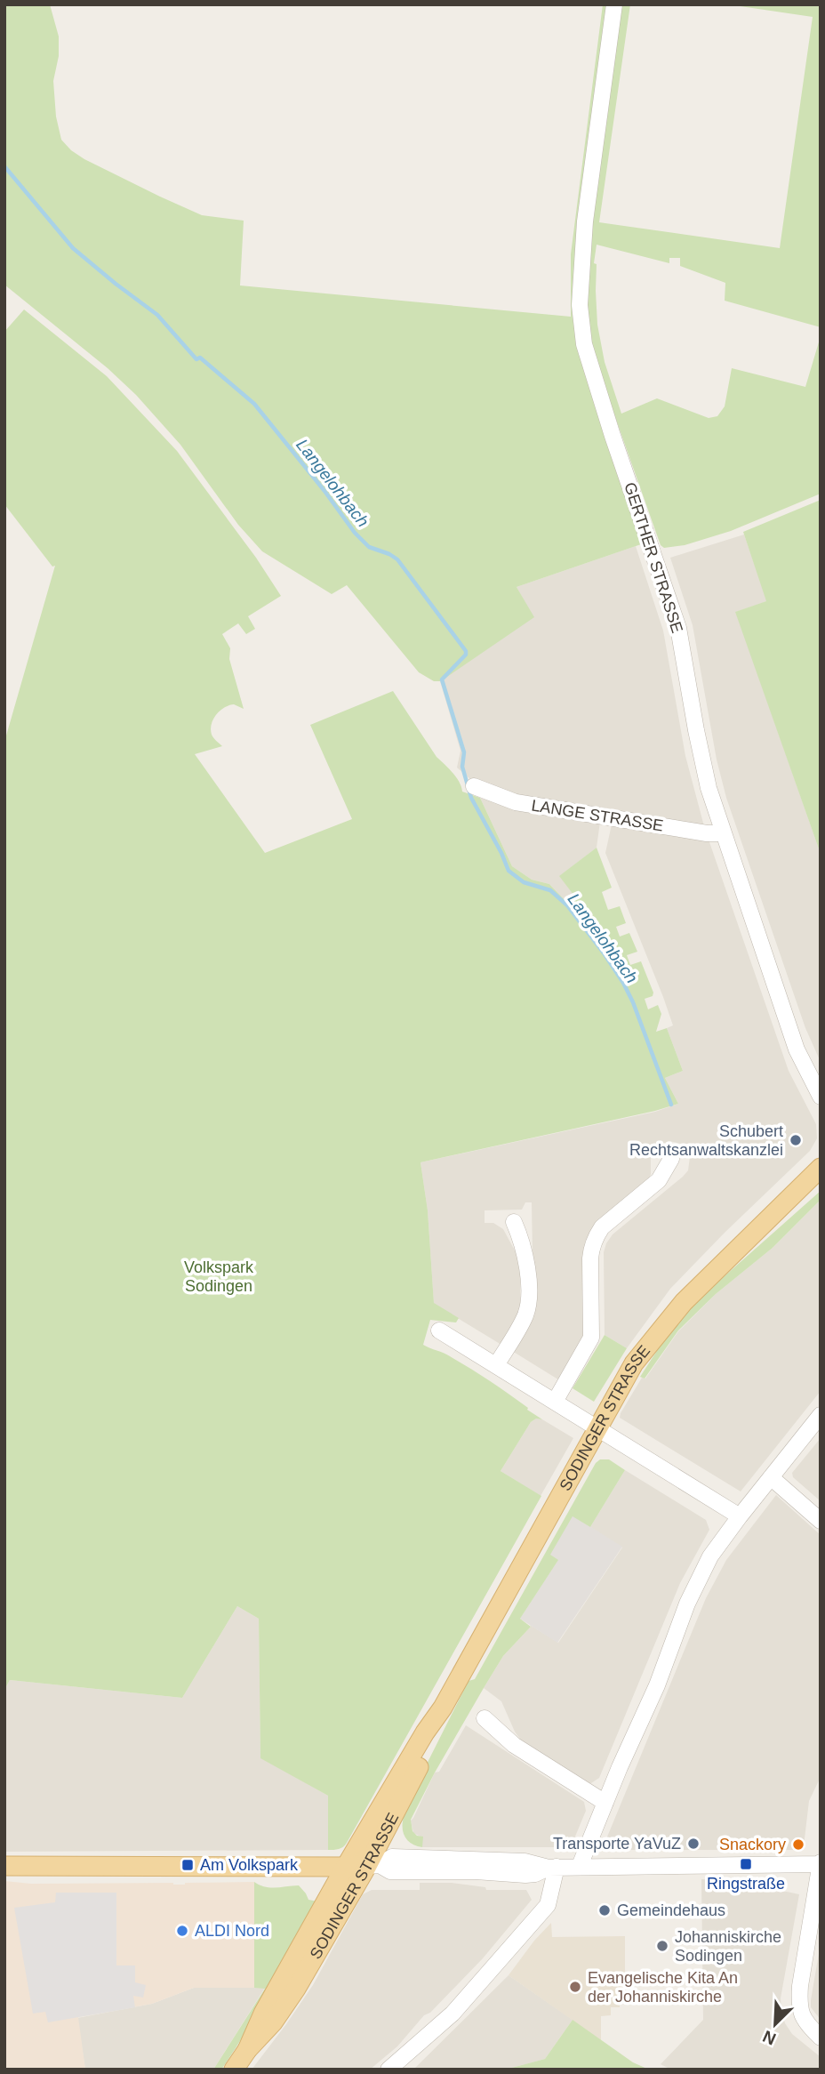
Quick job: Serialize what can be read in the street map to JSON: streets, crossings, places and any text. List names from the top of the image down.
{
  "streets": {
    "main road": ["SODINGER STRASSE"],
    "street": ["GERTHER STRASSE", "LANGE STRASSE"]
  },
  "crossings": [
    ["GERTHER STRASSE", "LANGE STRASSE"]
  ],
  "water": ["Langelohbach"],
  "parks": ["Volkspark Sodingen"],
  "places": {
    "other": [
      "Schubert Rechtsanwaltskanzlei",
      "Transporte YaVuZ",
      "Snackory",
      "Gemeindehaus",
      "ALDI Nord",
      "Johanniskirche Sodingen",
      "Evangelische Kita An der Johanniskirche"
    ],
    "transit": ["Ringstraße", "Am Volkspark"]
  },
  "north": "bottom left"
}
